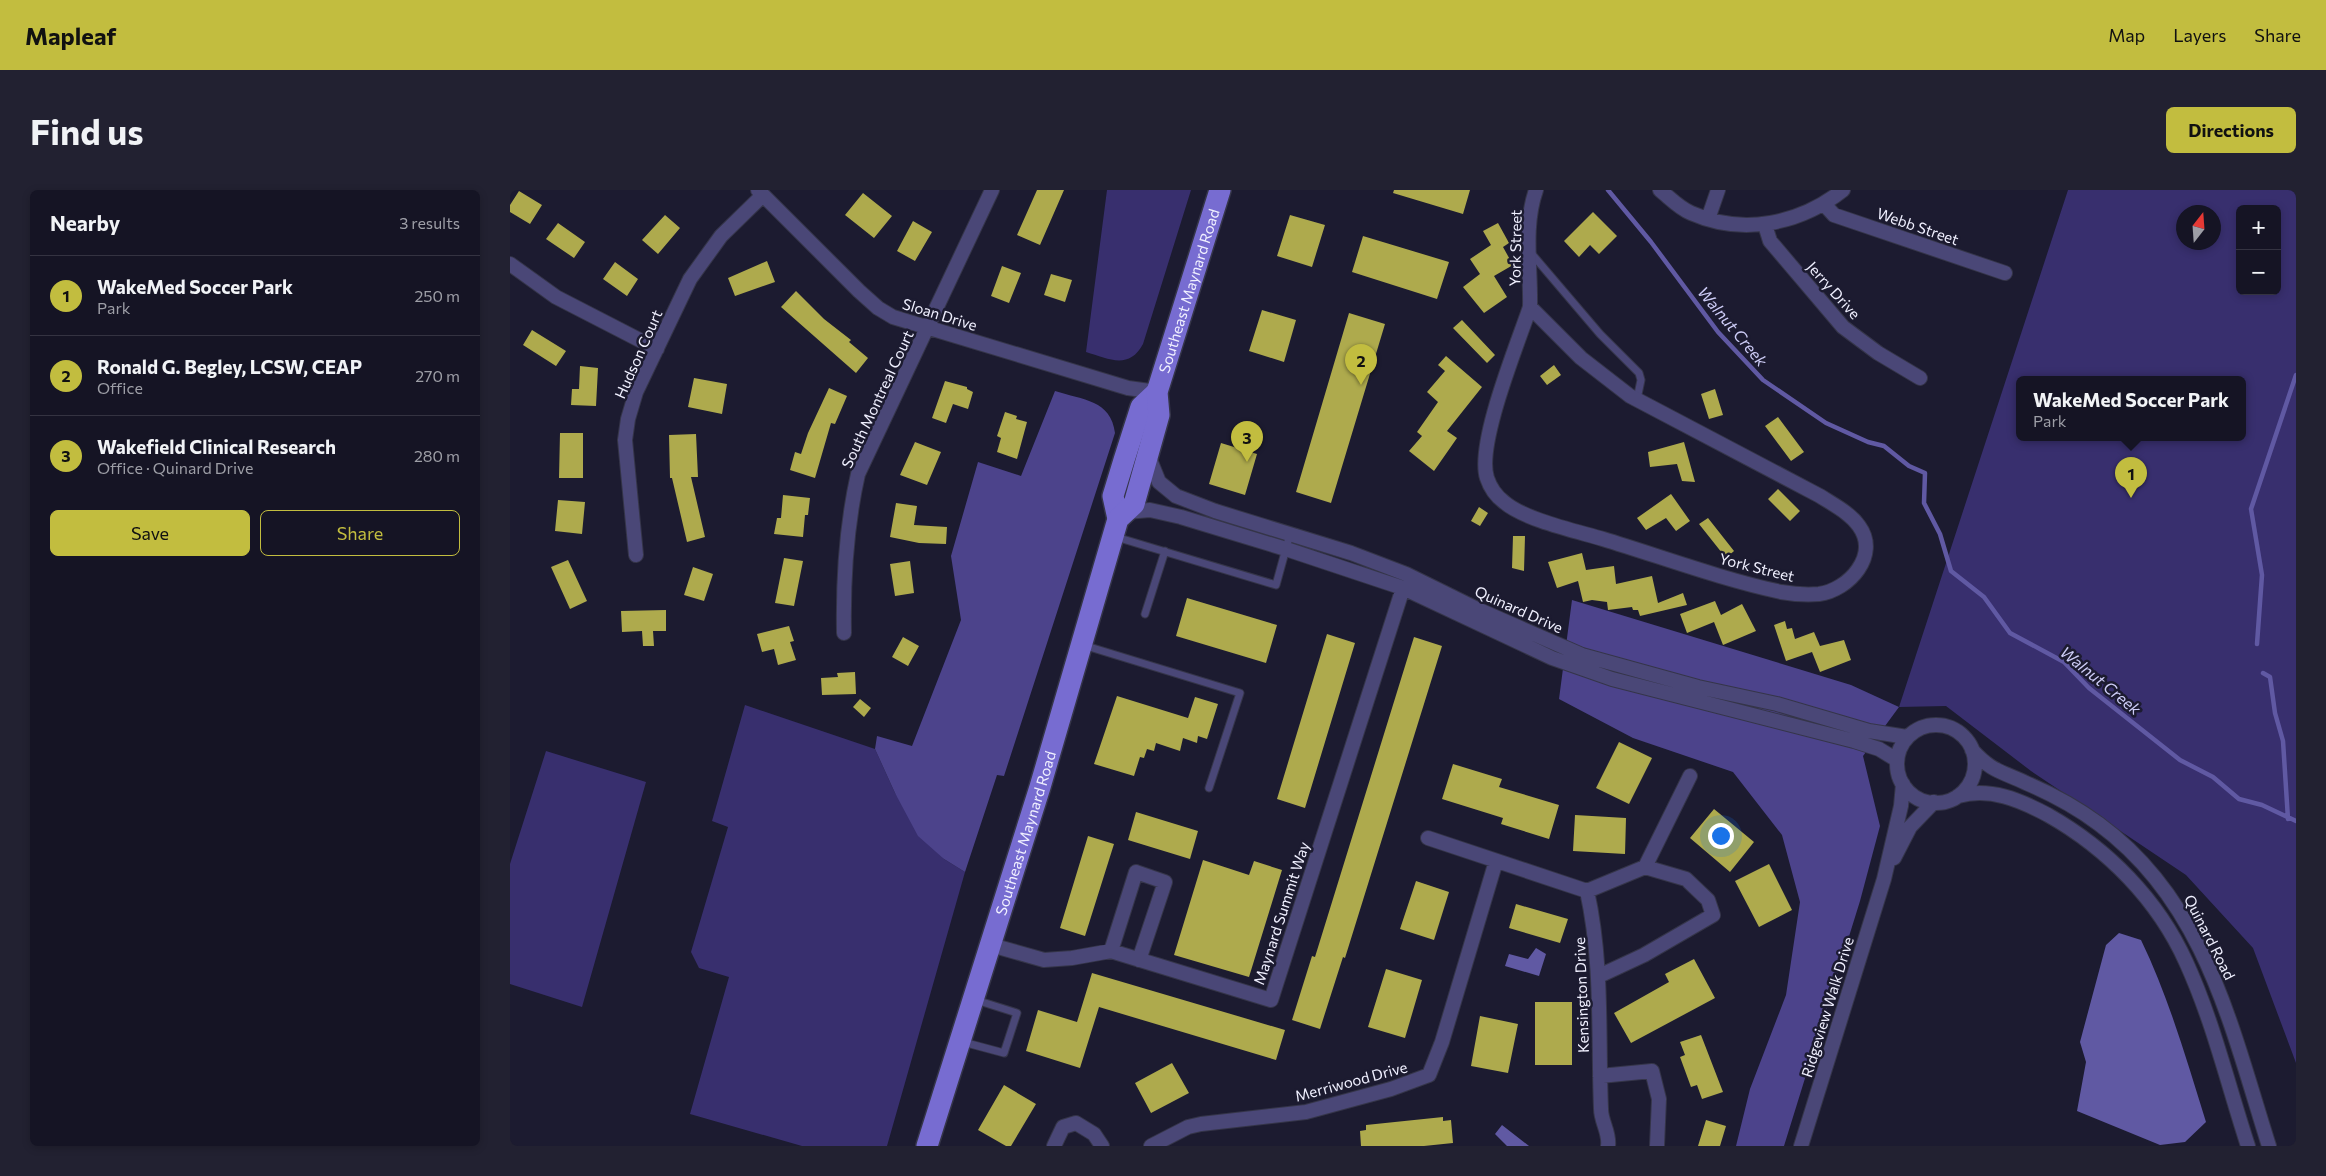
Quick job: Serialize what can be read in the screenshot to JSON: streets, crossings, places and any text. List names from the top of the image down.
{
  "streets": {
    "main road": ["Southeast Maynard Road"],
    "street": [
      "Webb Street",
      "York Street",
      "Jerry Drive",
      "Sloan Drive",
      "Hudson Court",
      "South Montreal Court",
      "Quinard Drive",
      "Maynard Summit Way",
      "Quinard Road",
      "Kensington Drive",
      "Ridgeview Walk Drive",
      "Merriwood Drive"
    ]
  },
  "crossings": [
    ["Southeast Maynard Road", "Sloan Drive"],
    ["Southeast Maynard Road", "Quinard Drive"],
    ["Southeast Maynard Road", "Maynard Summit Way"],
    ["Sloan Drive", "Hudson Court"],
    ["Sloan Drive", "South Montreal Court"],
    ["Quinard Drive", "Maynard Summit Way"],
    ["Quinard Drive", "Quinard Road"],
    ["Quinard Drive", "Ridgeview Walk Drive"],
    ["Quinard Road", "Ridgeview Walk Drive"]
  ],
  "water": ["Walnut Creek"],
  "north": "top",
  "page": {
    "header": "Mapleaf",
    "nav": ["Map", "Layers", "Share"],
    "buttons": [
      "Directions",
      ["Save", "Share"]
    ],
    "title": "Find us",
    "heading": ["Nearby", "3 results"],
    "map_buttons": ["+", "−"],
    "list": [
      {
        "mark": "1",
        "name": "WakeMed Soccer Park",
        "note": "Park",
        "value": "250 m"
      },
      {
        "mark": "2",
        "name": "Ronald G. Begley, LCSW, CEAP",
        "note": "Office",
        "value": "270 m"
      },
      {
        "mark": "3",
        "name": "Wakefield Clinical Research",
        "note": "Office · Quinard Drive",
        "value": "280 m"
      }
    ],
    "pins": ["2", "3", "1"],
    "popup": ["WakeMed Soccer Park", "Park"]
  }
}
